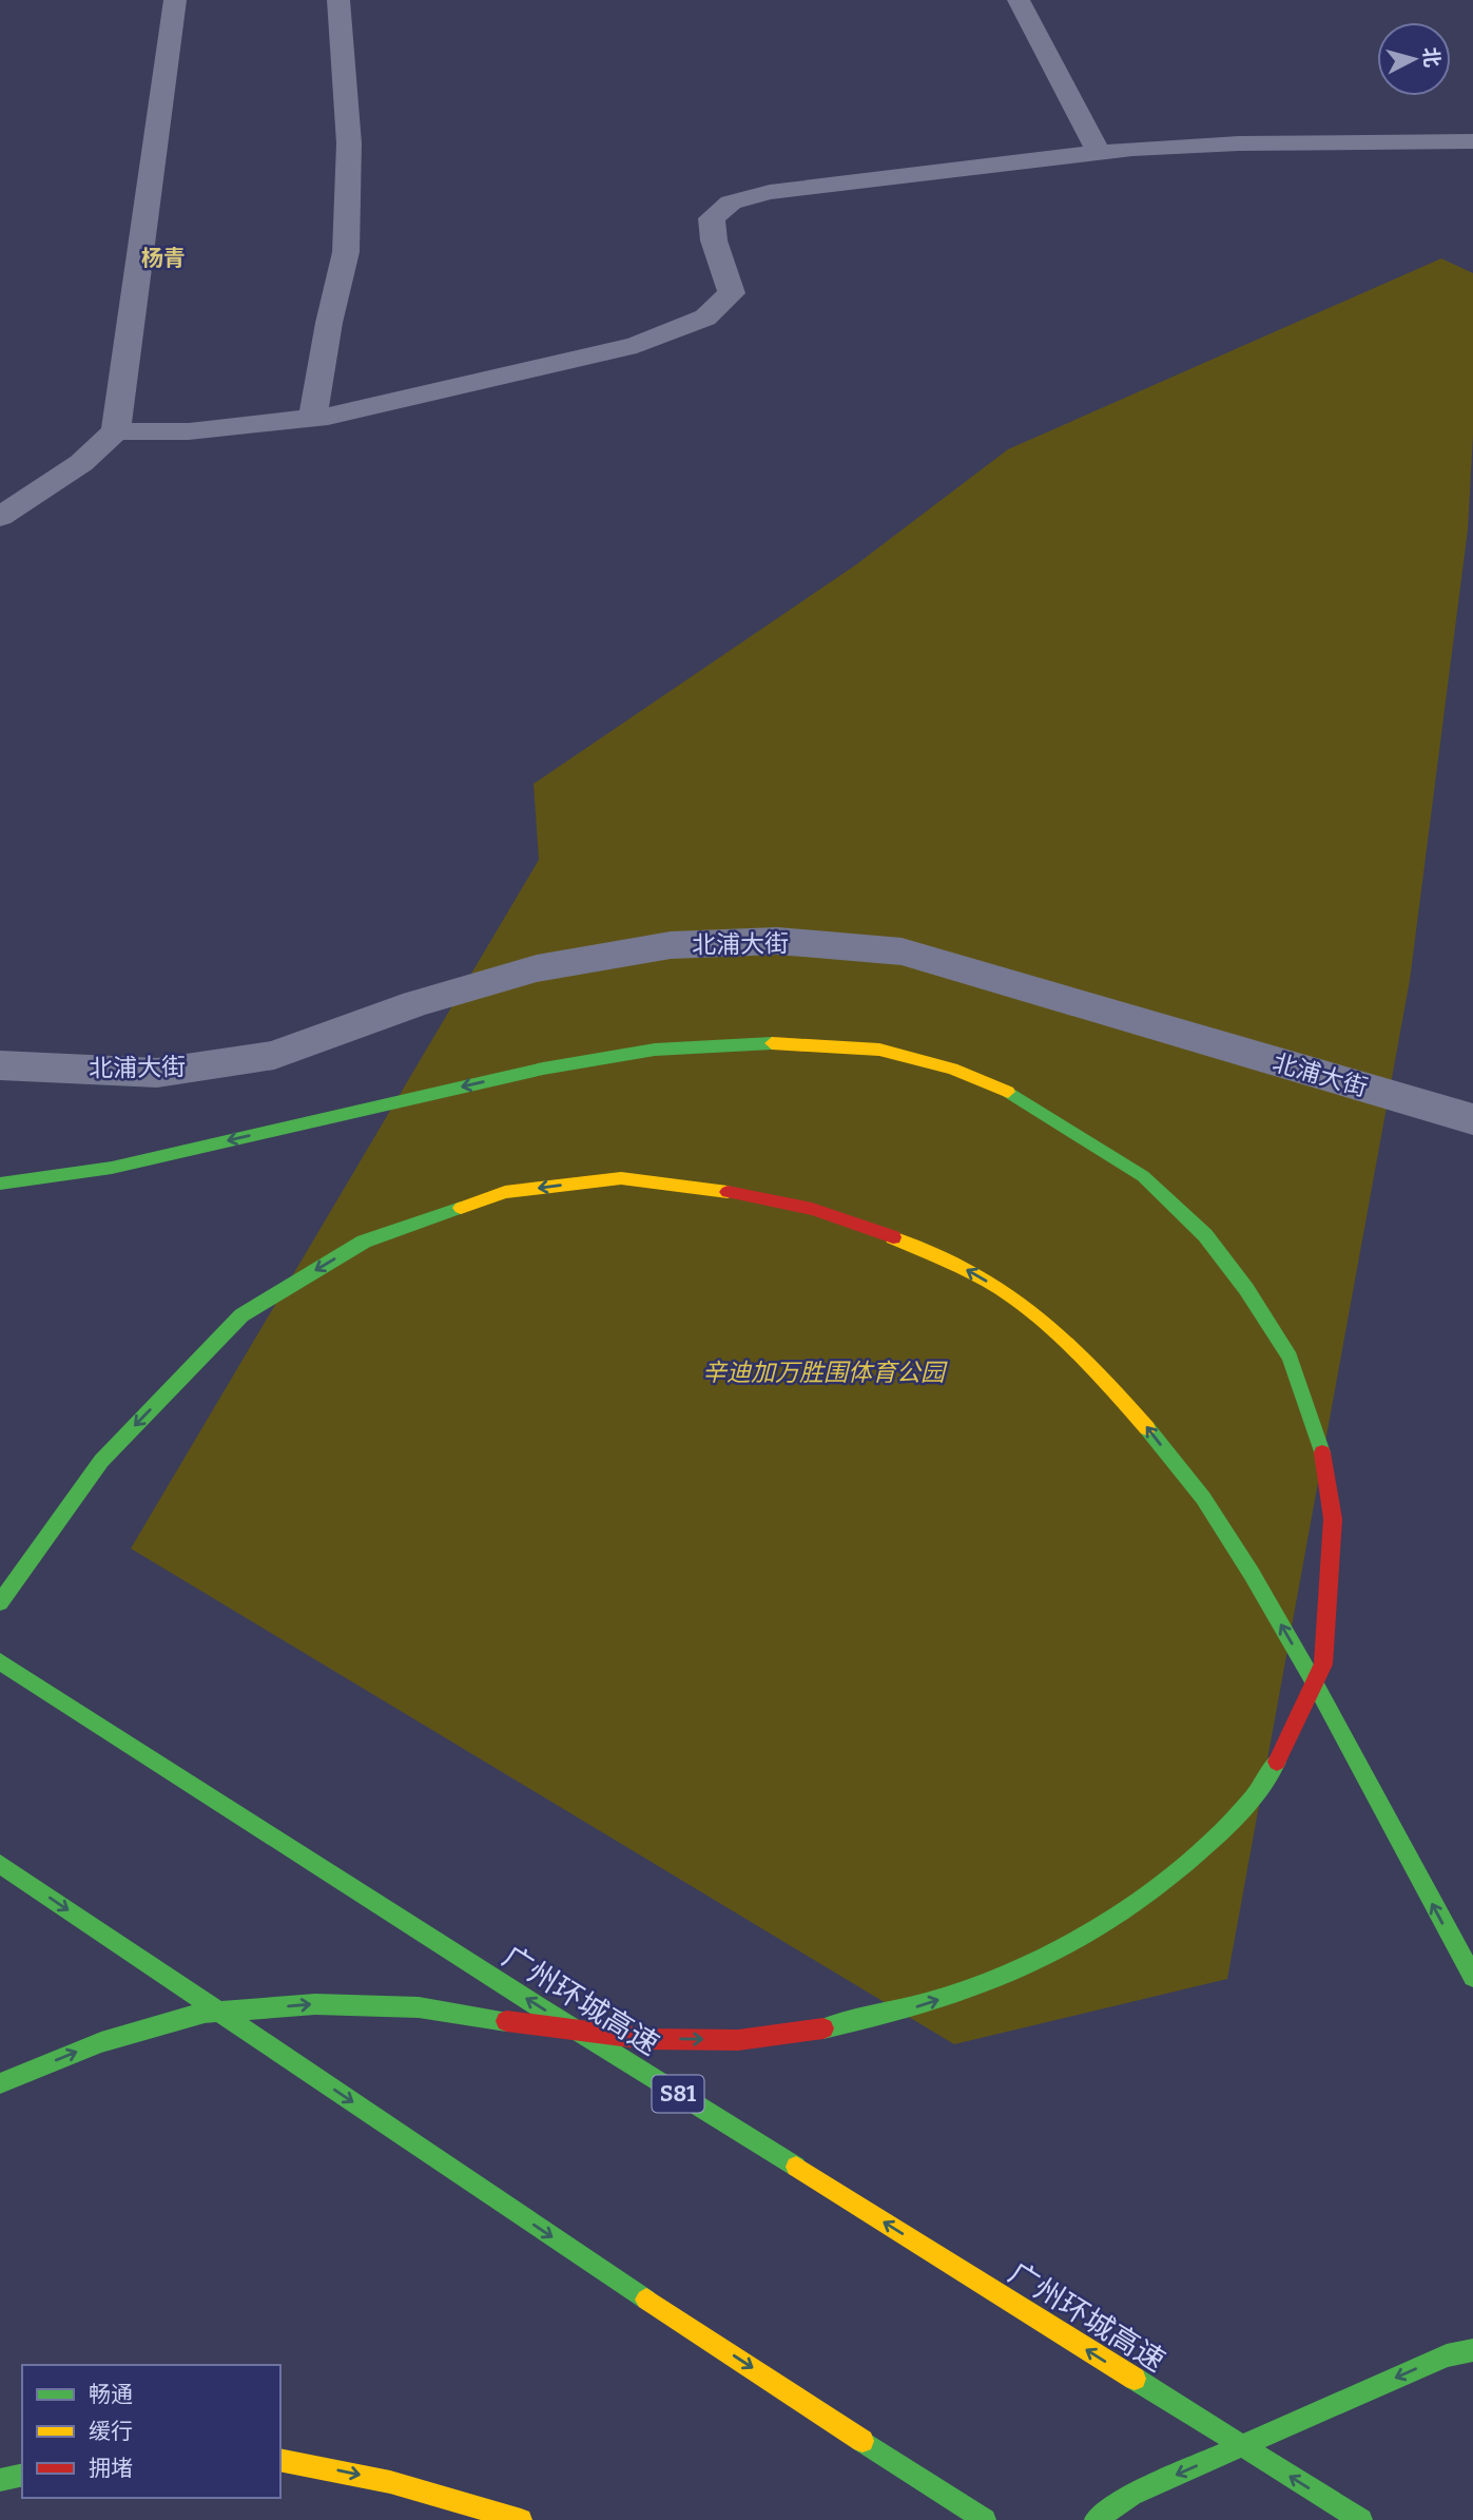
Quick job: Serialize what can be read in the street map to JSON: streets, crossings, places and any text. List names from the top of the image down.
{
  "streets": {
    "highway": ["广州环城高速", "S81"],
    "street": ["北浦大街"]
  },
  "one_way": ["广州环城高速"],
  "districts": ["杨青"],
  "parks": ["辛迪加万胜围体育公园"],
  "legend": ["畅通", "缓行", "拥堵"],
  "north": "right"
}
